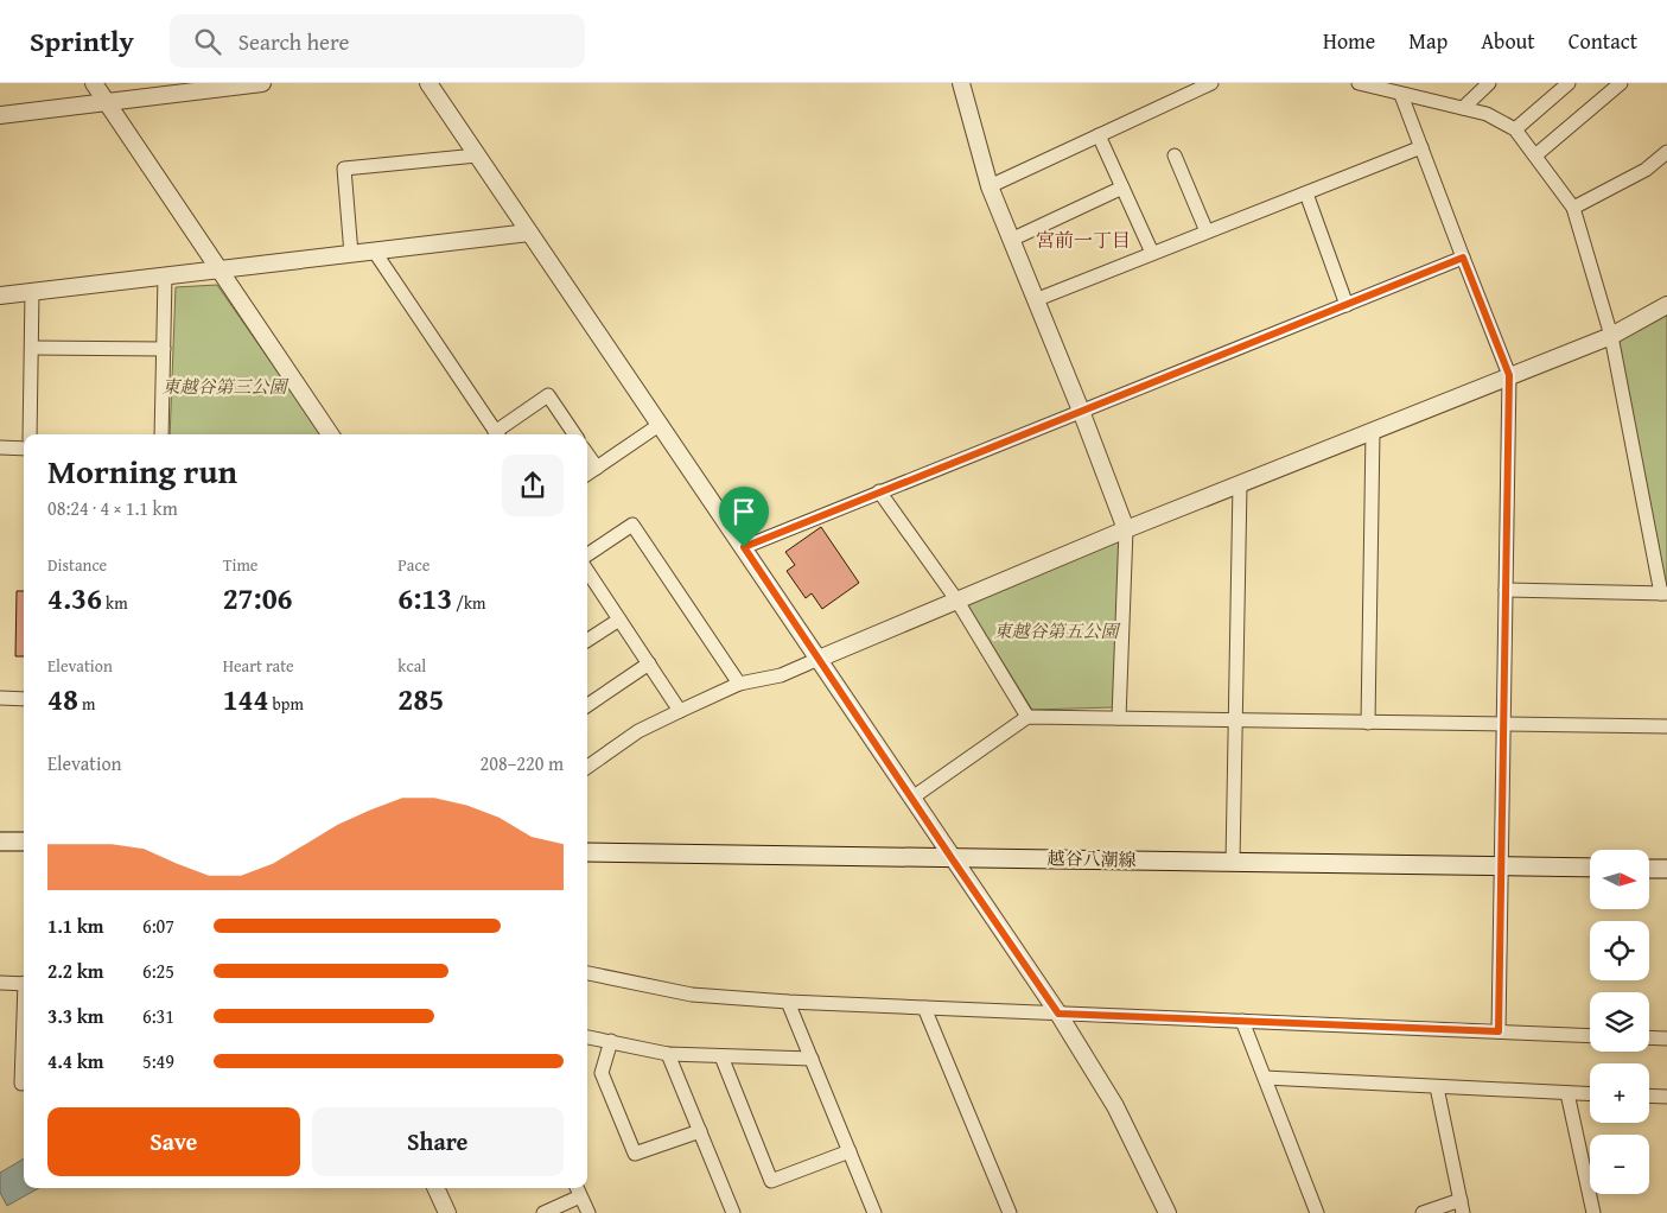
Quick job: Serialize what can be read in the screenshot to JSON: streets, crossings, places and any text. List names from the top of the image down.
{
  "streets": {
    "main road": ["越谷八潮線"]
  },
  "districts": ["宮前一丁目"],
  "parks": ["東越谷第三公園", "東越谷第五公園"],
  "north": "right",
  "page": {
    "header": "Sprintly",
    "search": "Search here",
    "nav": [
      "Home",
      "Map",
      "About",
      "Contact"
    ],
    "heading": ["Morning run", "08:24 · 4 × 1.1 km"],
    "stats": [
      ["Distance", "4.36 km"],
      ["Time", "27:06"],
      ["Pace", "6:13 /km"],
      ["Elevation", "48 m"],
      ["Heart rate", "144 bpm"],
      ["kcal", "285"]
    ],
    "chart": ["Elevation", "208–220 m"],
    "map_buttons": ["+", "−"],
    "list": [
      {
        "name": "1.1 km",
        "note": "6:07"
      },
      {
        "name": "2.2 km",
        "note": "6:25"
      },
      {
        "name": "3.3 km",
        "note": "6:31"
      },
      {
        "name": "4.4 km",
        "note": "5:49"
      }
    ],
    "buttons": ["Save", "Share"]
  }
}
